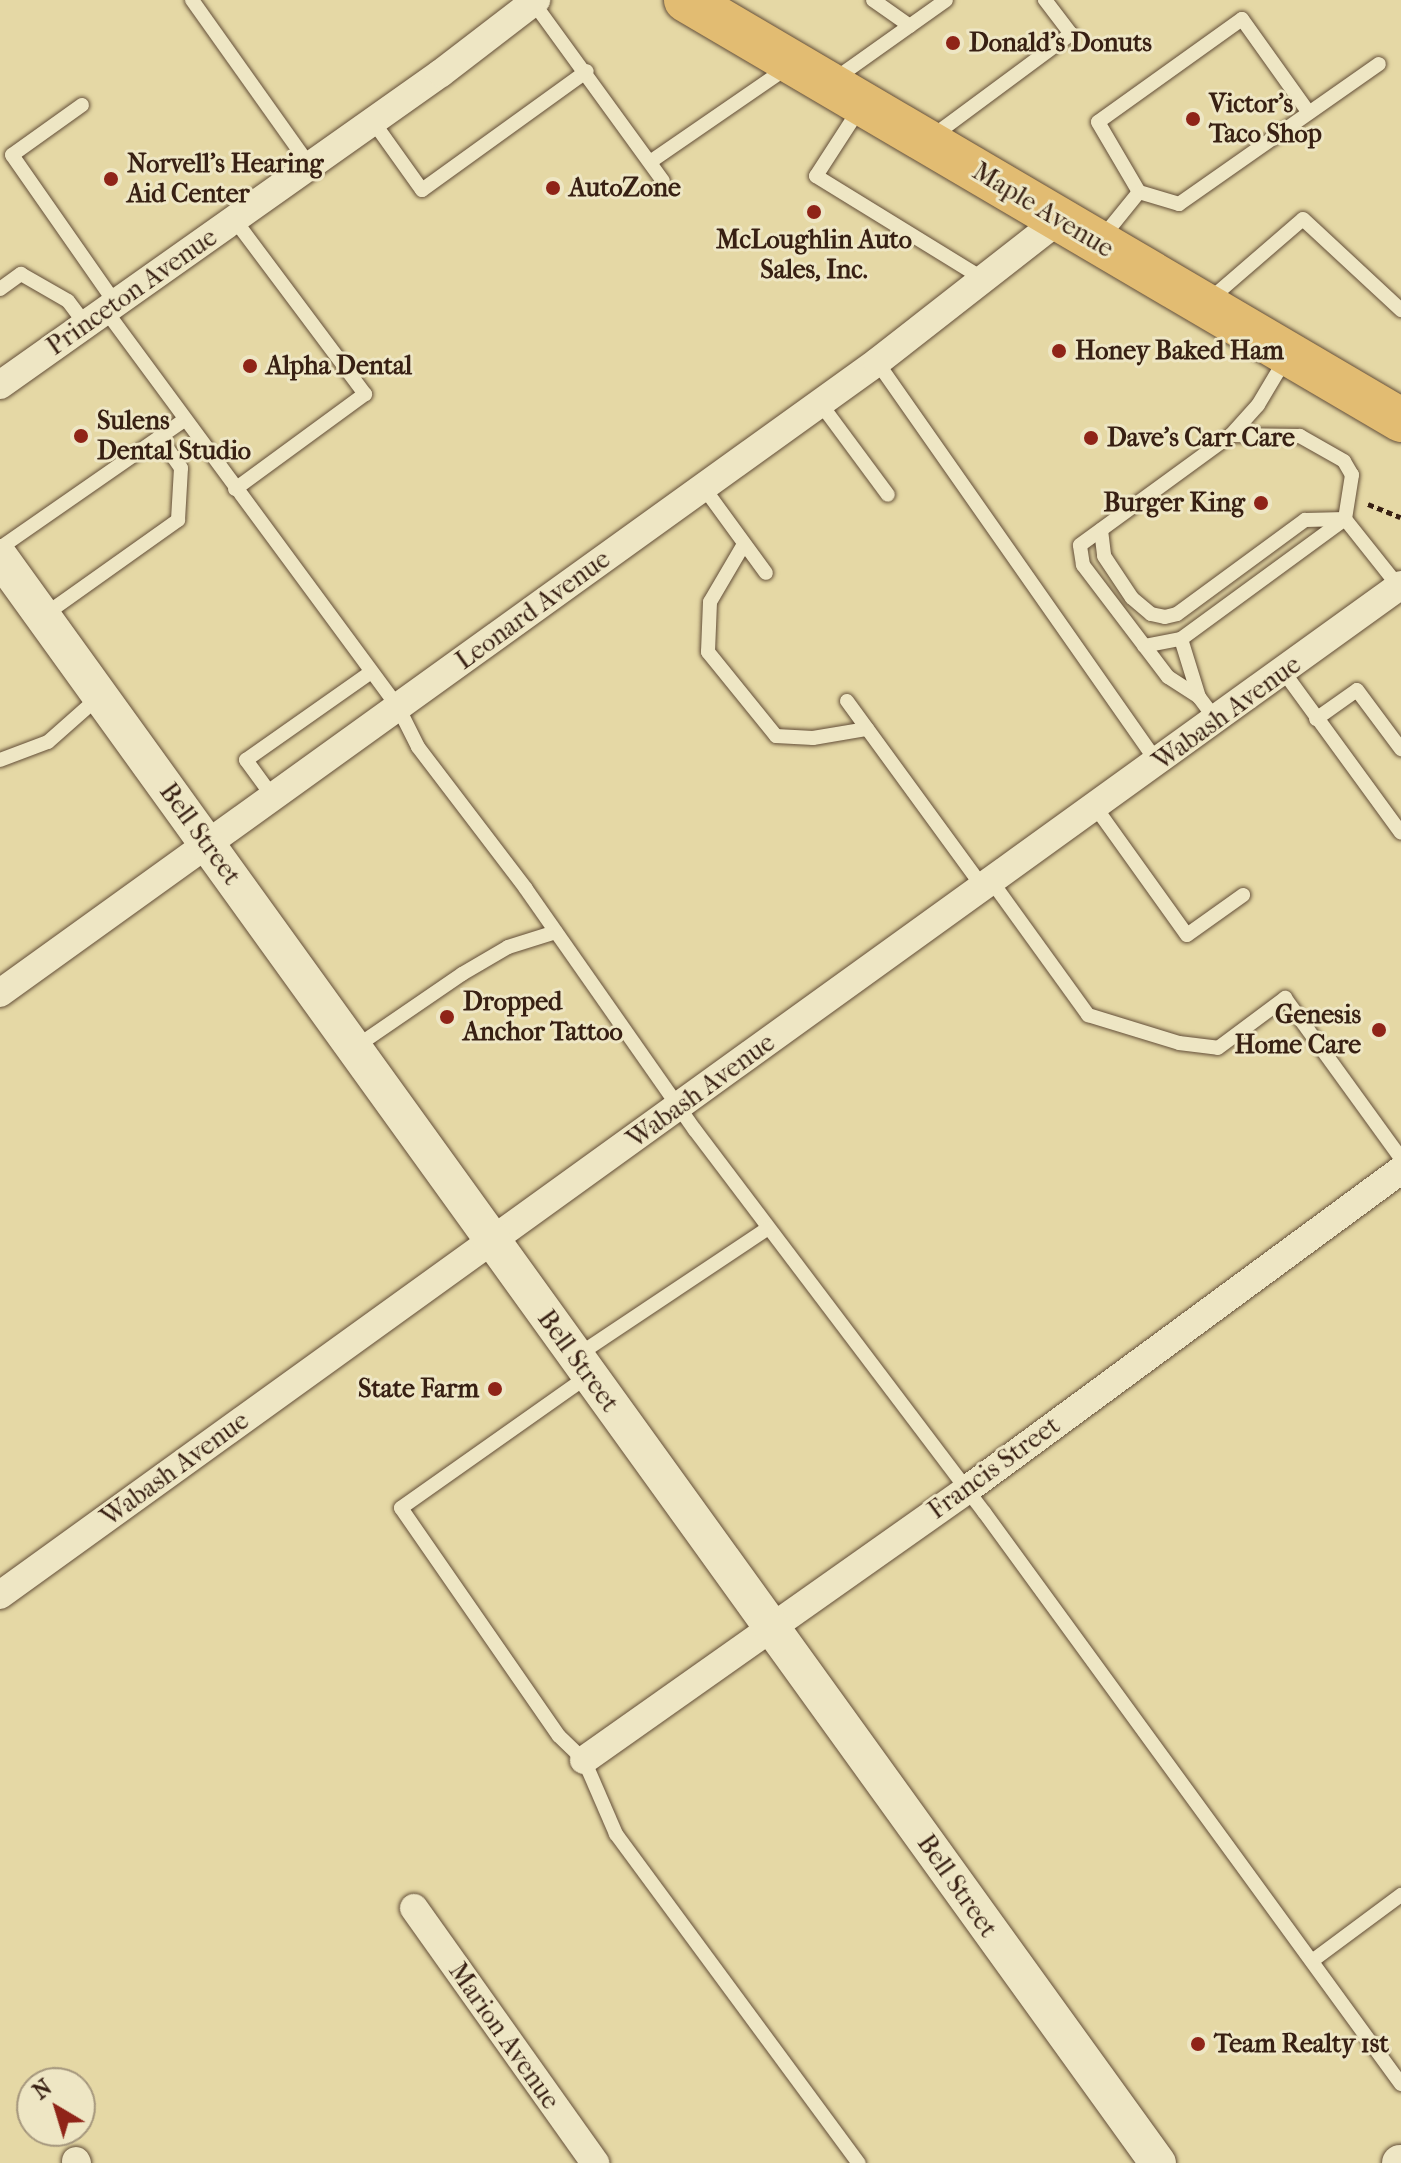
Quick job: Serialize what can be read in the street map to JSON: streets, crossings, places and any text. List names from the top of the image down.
{
  "streets": {
    "main road": ["Maple Avenue"],
    "street": [
      "Princeton Avenue",
      "Leonard Avenue",
      "Wabash Avenue",
      "Bell Street",
      "Francis Street",
      "Marion Avenue"
    ]
  },
  "crossings": [
    ["Maple Avenue", "Leonard Avenue"],
    ["Leonard Avenue", "Bell Street"],
    ["Wabash Avenue", "Bell Street"],
    ["Bell Street", "Francis Street"]
  ],
  "places": [
    "Donald's Donuts",
    "Victor's Taco Shop",
    "Norvell's Hearing Aid Center",
    "AutoZone",
    "McLoughlin Auto Sales, Inc.",
    "Honey Baked Ham",
    "Alpha Dental",
    "Sulens Dental Studio",
    "Dave's Carr Care",
    "Burger King",
    "Dropped Anchor Tattoo",
    "Genesis Home Care",
    "State Farm",
    "Team Realty 1st"
  ],
  "north": "top left"
}
